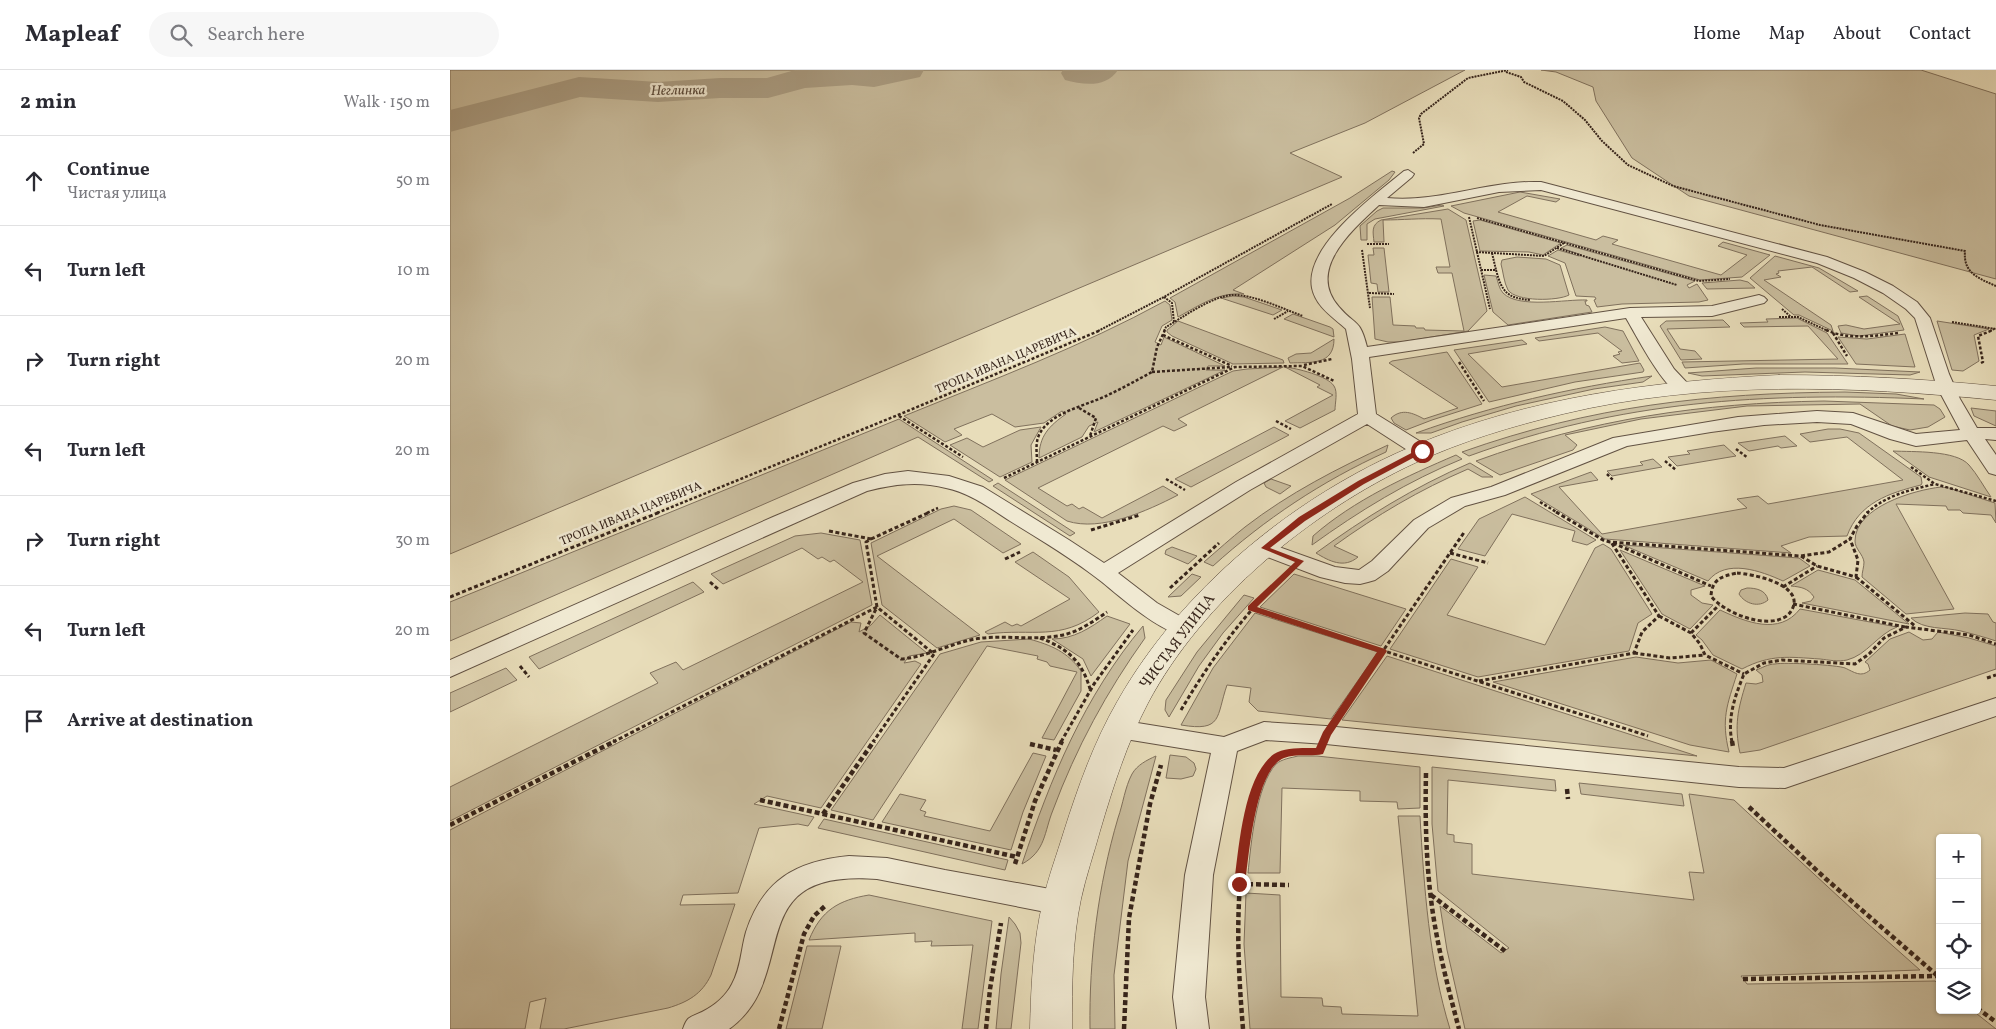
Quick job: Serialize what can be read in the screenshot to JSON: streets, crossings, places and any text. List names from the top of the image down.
{
  "streets": {
    "street": ["ЧИСТАЯ УЛИЦА"],
    "path": ["ТРОПА ИВАНА ЦАРЕВИЧА"]
  },
  "water": ["Неглинка"],
  "page": {
    "header": "Mapleaf",
    "search": "Search here",
    "nav": [
      "Home",
      "Map",
      "About",
      "Contact"
    ],
    "heading": ["2 min", "Walk · 150 m"],
    "list": [
      ["Continue", "Чистая улица", "50 m"],
      ["Turn left", "10 m"],
      ["Turn right", "20 m"],
      ["Turn left", "20 m"],
      ["Turn right", "30 m"],
      ["Turn left", "20 m"],
      "Arrive at destination"
    ],
    "map_buttons": ["+", "−"]
  }
}
